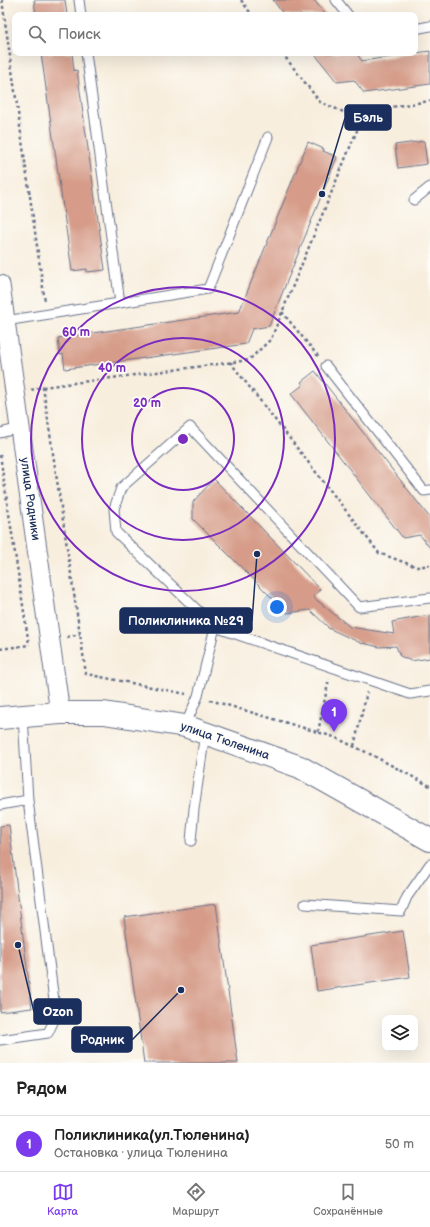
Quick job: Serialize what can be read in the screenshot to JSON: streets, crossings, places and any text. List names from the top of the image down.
{
  "streets": {
    "street": ["улица Родники", "улица Тюленина"]
  },
  "crossings": [
    ["улица Родники", "улица Тюленина"]
  ],
  "places": [
    "Бэль",
    "Поликлиника №29",
    "Ozon",
    "Родник"
  ],
  "page": {
    "search": "Поиск",
    "pins": "1",
    "heading": "Рядом",
    "list": [
      {
        "mark": "1",
        "name": "Поликлиника(ул.Тюленина)",
        "note": "Остановка · улица Тюленина",
        "value": "50 m"
      }
    ],
    "nav": ["Карта", "Маршрут", "Сохранённые"]
  },
  "rings": ["60 m", "40 m", "20 m"]
}
